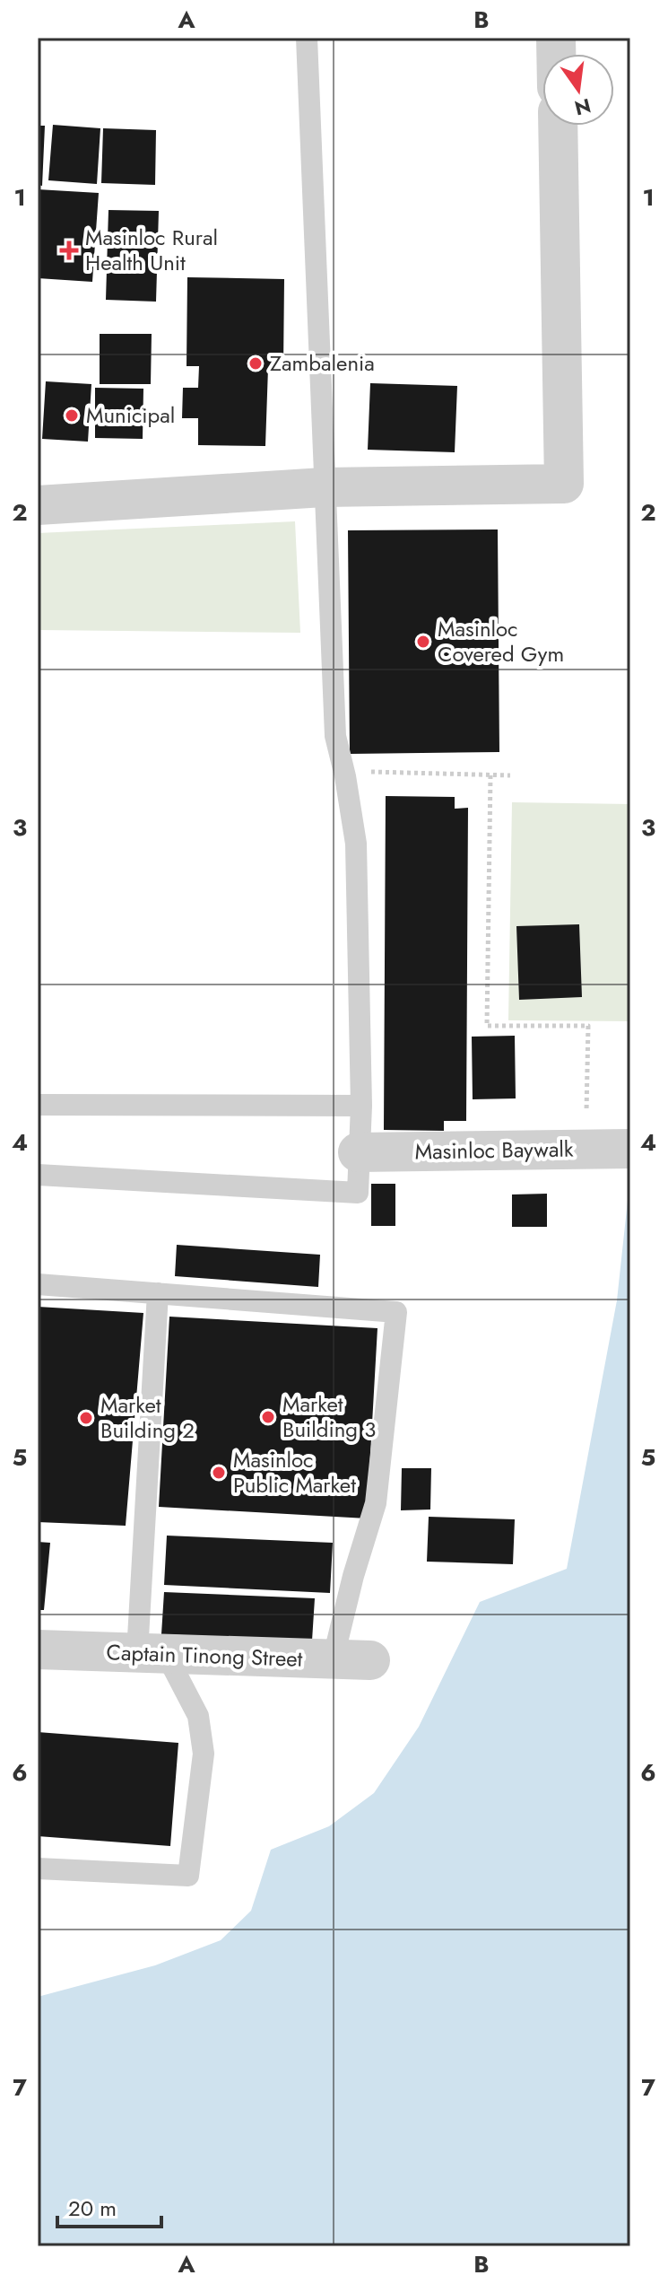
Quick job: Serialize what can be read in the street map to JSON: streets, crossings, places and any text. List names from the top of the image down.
{
  "streets": {
    "street": ["Masinloc Baywalk", "Captain Tinong Street"]
  },
  "places": {
    "health": ["Masinloc Rural Health Unit"],
    "other": [
      "Zambalenia",
      "Municipal",
      "Masinloc Covered Gym",
      "Market Building 3",
      "Market Building 2",
      "Masinloc Public Market"
    ]
  },
  "scale_bar": "20 m",
  "north": "bottom",
  "grid": {
    "columns": ["A", "B"],
    "rows": [
      "1",
      "2",
      "3",
      "4",
      "5",
      "6",
      "7"
    ]
  }
}
